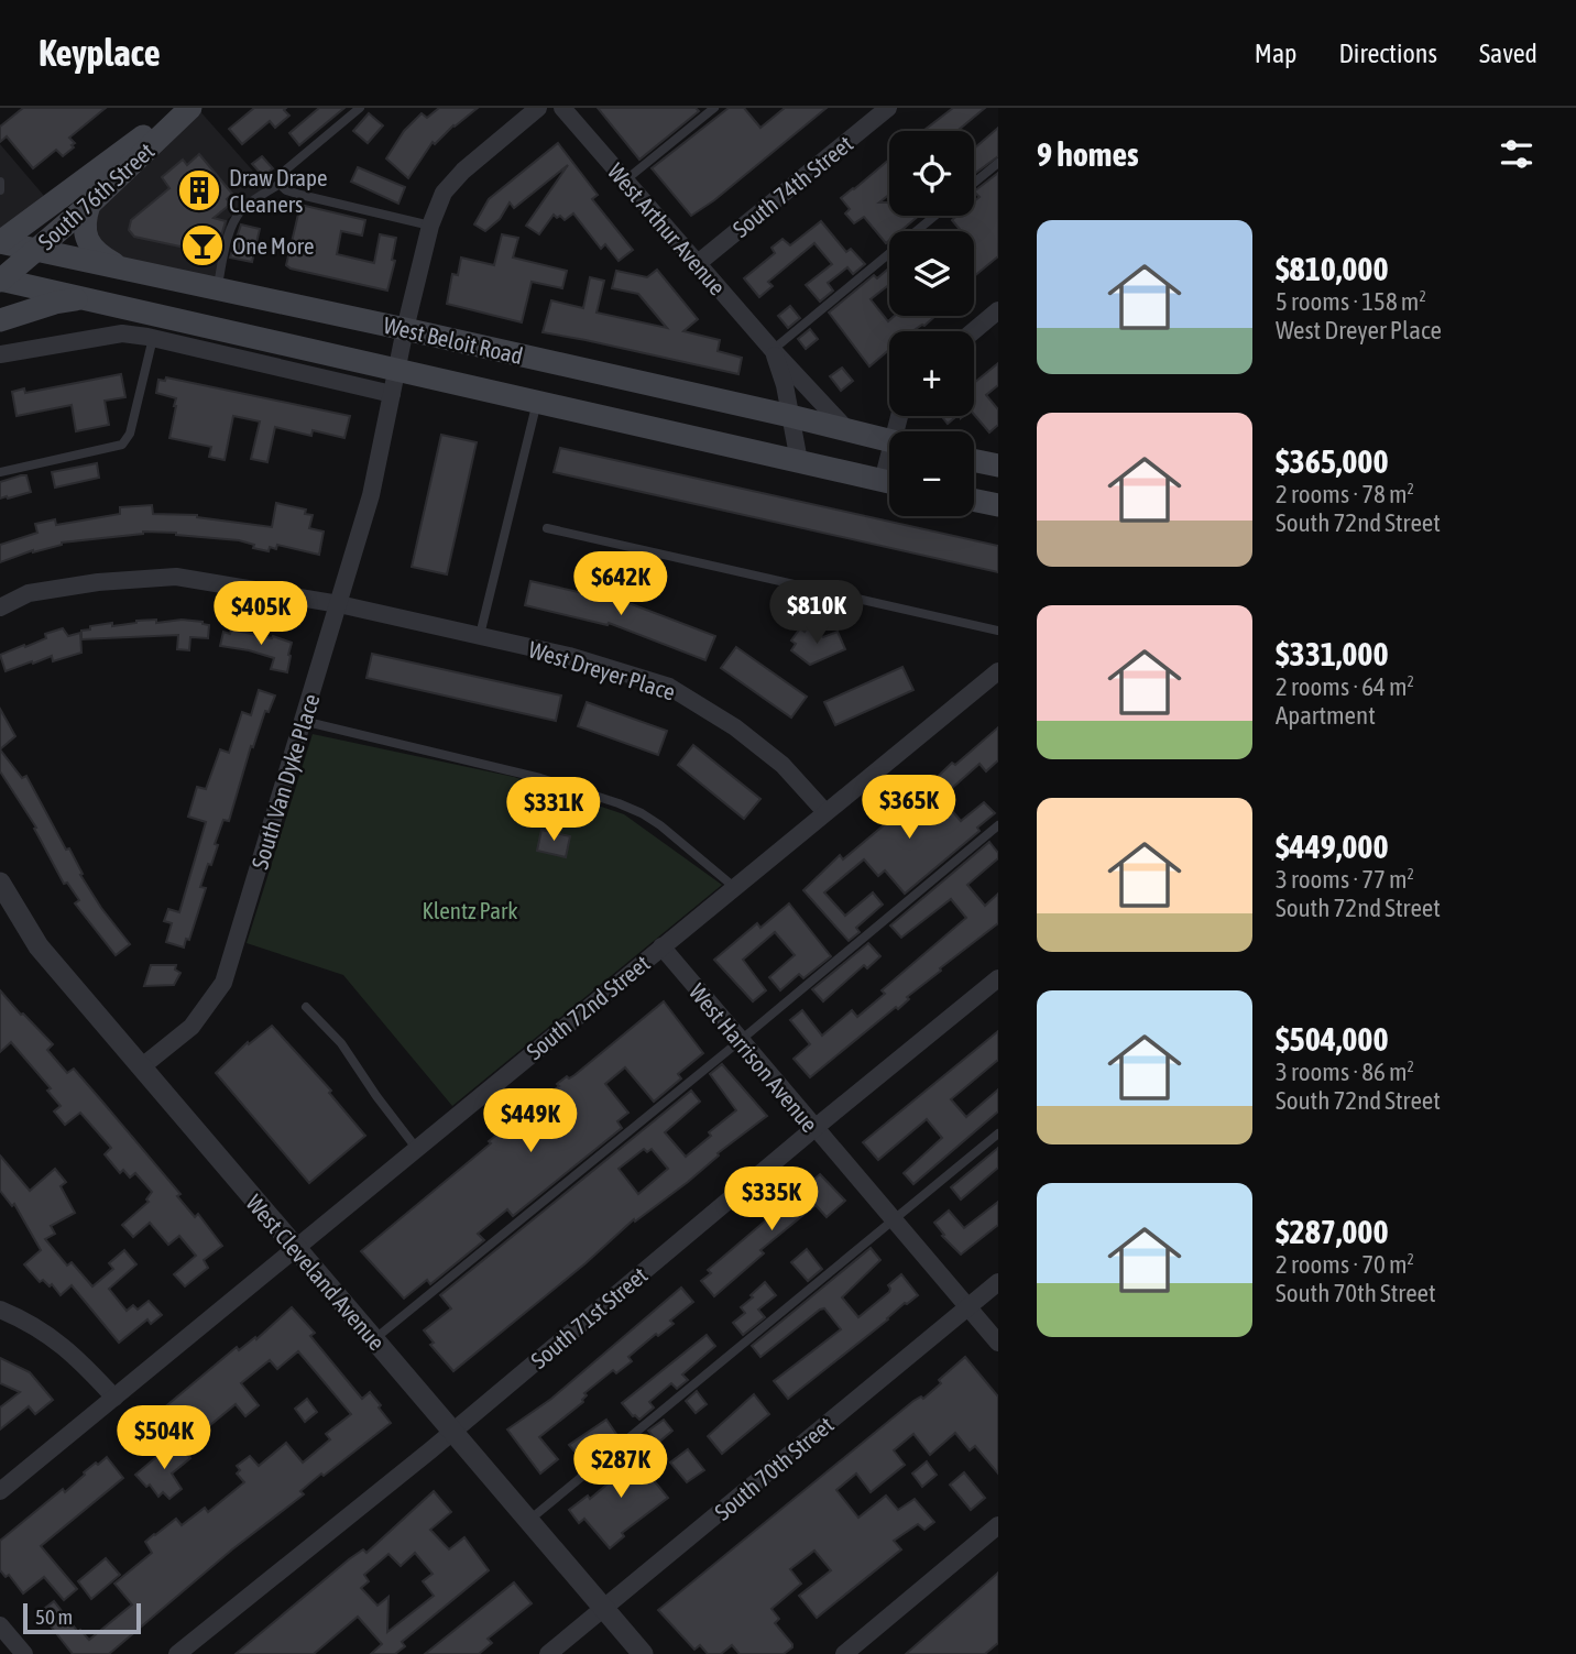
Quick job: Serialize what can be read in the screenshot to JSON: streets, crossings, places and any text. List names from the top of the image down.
{
  "streets": {
    "main road": ["South 76th Street", "West Beloit Road"],
    "street": [
      "South 74th Street",
      "West Arthur Avenue",
      "West Dreyer Place",
      "South Van Dyke Place",
      "South 72nd Street",
      "West Harrison Avenue",
      "West Cleveland Avenue",
      "South 71st Street",
      "South 70th Street"
    ]
  },
  "crossings": [
    ["South 74th Street", "West Arthur Avenue"],
    ["South 76th Street", "West Beloit Road"],
    ["West Arthur Avenue", "West Beloit Road"],
    ["West Beloit Road", "South Van Dyke Place"],
    ["West Dreyer Place", "South Van Dyke Place"],
    ["West Dreyer Place", "South 72nd Street"],
    ["South Van Dyke Place", "West Cleveland Avenue"],
    ["South 72nd Street", "West Harrison Avenue"],
    ["South 72nd Street", "West Cleveland Avenue"],
    ["West Harrison Avenue", "South 71st Street"],
    ["West Harrison Avenue", "South 70th Street"],
    ["West Cleveland Avenue", "South 71st Street"],
    ["West Cleveland Avenue", "South 70th Street"]
  ],
  "parks": ["Klentz Park"],
  "places": {
    "building": ["Draw Drape Cleaners"],
    "bar": ["One More"]
  },
  "scale_bar": "50 m",
  "page": {
    "header": "Keyplace",
    "nav": ["Map", "Directions", "Saved"],
    "heading": "9 homes",
    "map_buttons": ["+", "−"],
    "list": [
      {
        "name": "$810,000",
        "note": "5 rooms · 158 m² · West Dreyer Place"
      },
      {
        "name": "$365,000",
        "note": "2 rooms · 78 m² · South 72nd Street"
      },
      {
        "name": "$331,000",
        "note": "2 rooms · 64 m² · Apartment"
      },
      {
        "name": "$449,000",
        "note": "3 rooms · 77 m² · South 72nd Street"
      },
      {
        "name": "$504,000",
        "note": "3 rooms · 86 m² · South 72nd Street"
      },
      {
        "name": "$287,000",
        "note": "2 rooms · 70 m² · South 70th Street"
      }
    ],
    "price": [
      "$642K",
      "$810K",
      "$405K",
      "$365K",
      "$331K",
      "$449K",
      "$335K",
      "$504K",
      "$287K"
    ],
    "scale": "50 m"
  }
}
